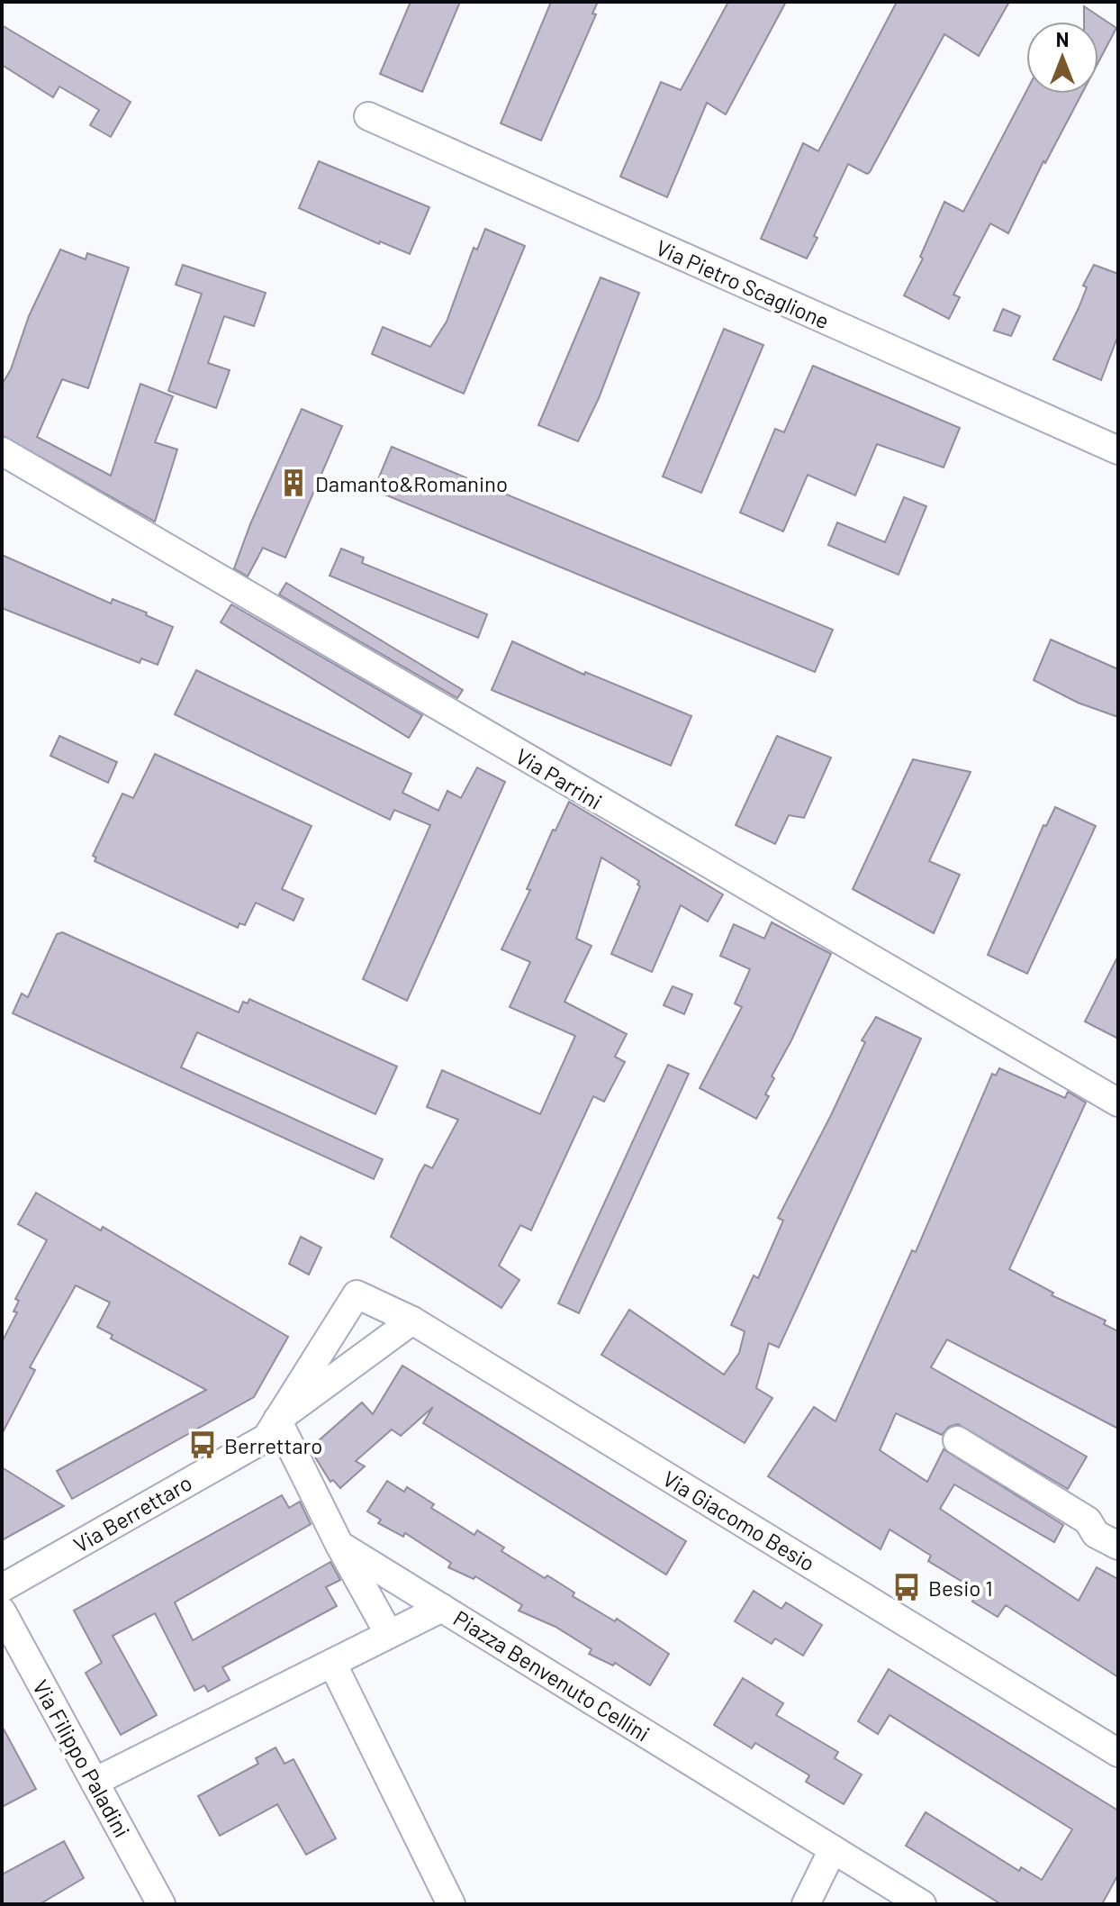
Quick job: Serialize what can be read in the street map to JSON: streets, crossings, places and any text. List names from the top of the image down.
{
  "streets": {
    "street": [
      "Via Pietro Scaglione",
      "Via Parrini",
      "Via Berrettaro",
      "Via Giacomo Besio",
      "Piazza Benvenuto Cellini",
      "Via Filippo Paladini"
    ]
  },
  "crossings": [
    ["Via Berrettaro", "Via Giacomo Besio"],
    ["Piazza Benvenuto Cellini", "Via Filippo Paladini"]
  ],
  "places": {
    "building": ["Damanto&Romanino"],
    "bus stop": ["Berrettaro", "Besio 1"]
  },
  "north": "top"
}
